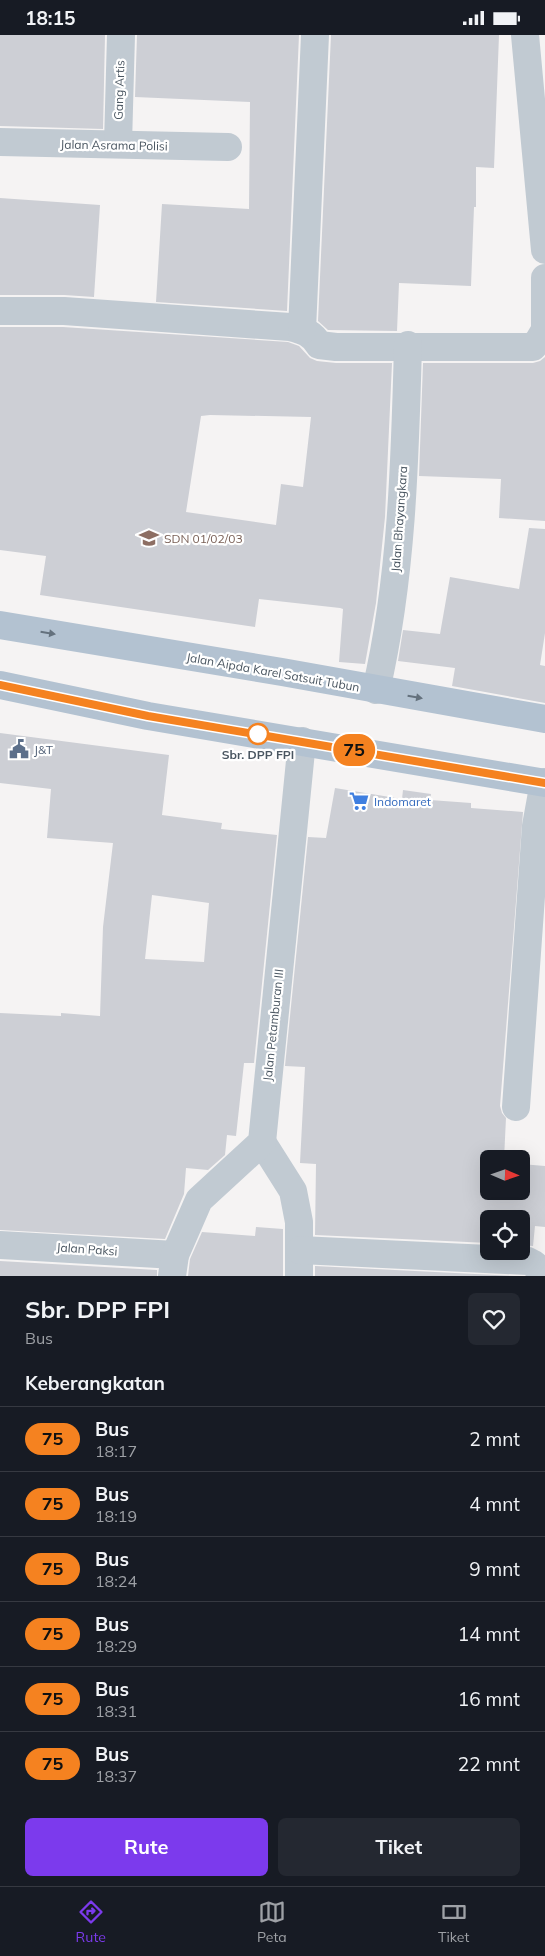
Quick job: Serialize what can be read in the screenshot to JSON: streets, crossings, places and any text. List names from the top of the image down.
{
  "streets": {
    "main road": ["Jalan Aipda Karel Satsuit Tubun"],
    "street": [
      "Gang Artis",
      "Jalan Asrama Polisi",
      "Jalan Bhayangkara",
      "Jalan Petamburan III",
      "Jalan Paksi"
    ]
  },
  "crossings": [
    ["Gang Artis", "Jalan Asrama Polisi"],
    ["Jalan Bhayangkara", "Jalan Aipda Karel Satsuit Tubun"]
  ],
  "places": {
    "school or university": ["SDN 01/02/03"],
    "other": ["Sbr. DPP FPI"],
    "public building": ["J&T"],
    "supermarket": ["Indomaret"]
  },
  "lines": ["bus line 75"],
  "north": "right",
  "page": {
    "status": "18:15",
    "on_map": "75",
    "heading": [
      ["Sbr. DPP FPI", "Bus"],
      "Keberangkatan"
    ],
    "list": [
      {
        "mark": "75",
        "name": "Bus",
        "note": "18:17",
        "value": "2 mnt"
      },
      {
        "mark": "75",
        "name": "Bus",
        "note": "18:19",
        "value": "4 mnt"
      },
      {
        "mark": "75",
        "name": "Bus",
        "note": "18:24",
        "value": "9 mnt"
      },
      {
        "mark": "75",
        "name": "Bus",
        "note": "18:29",
        "value": "14 mnt"
      },
      {
        "mark": "75",
        "name": "Bus",
        "note": "18:31",
        "value": "16 mnt"
      },
      {
        "mark": "75",
        "name": "Bus",
        "note": "18:37",
        "value": "22 mnt"
      }
    ],
    "buttons": ["Rute", "Tiket"],
    "tabs": ["Rute", "Peta", "Tiket"]
  }
}
